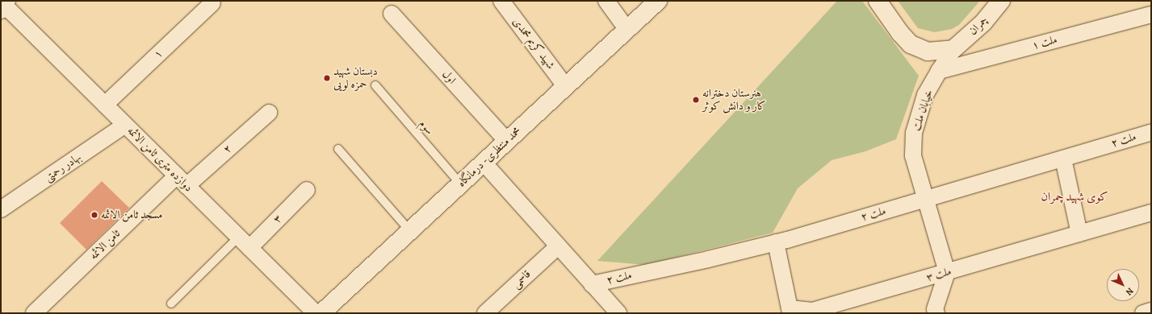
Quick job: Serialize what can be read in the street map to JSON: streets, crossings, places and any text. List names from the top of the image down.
{
  "streets": {
    "main road": ["چمران", "محمد منتظری- درمانگاه"],
    "street": [
      "ملت ۱",
      "شهید کریم محمدی",
      "۱",
      "اول",
      "خیابان ملت",
      "ملت ۲",
      "۲",
      "دوازده متری ثامن الائمه",
      "بهادر رحمتی",
      "۳",
      "ثامن الائمه",
      "ملت ۳",
      "قاسمی"
    ],
    "lane": ["سوم"]
  },
  "crossings": [
    ["چمران", "خیابان ملت"],
    ["ملت ۱", "خیابان ملت"],
    ["شهید کریم محمدی", "محمد منتظری- درمانگاه"],
    ["۱", "دوازده متری ثامن الائمه"],
    ["اول", "محمد منتظری- درمانگاه"],
    ["خیابان ملت", "ملت ۲"],
    ["خیابان ملت", "ملت ۳"],
    ["سوم", "محمد منتظری- درمانگاه"],
    ["ملت ۲", "ملت ۳"],
    ["۲", "دوازده متری ثامن الائمه"],
    ["۲", "ثامن الائمه"],
    ["دوازده متری ثامن الائمه", "بهادر رحمتی"],
    ["دوازده متری ثامن الائمه", "۳"],
    ["دوازده متری ثامن الائمه", "ثامن الائمه"]
  ],
  "districts": ["کوی شهید چمران"],
  "places": ["دبستان شهید حمزه لویی", "هنرستان دخترانه کار و دانش کوثر", "مسجد ثامن الائمه"],
  "north": "bottom right"
}
